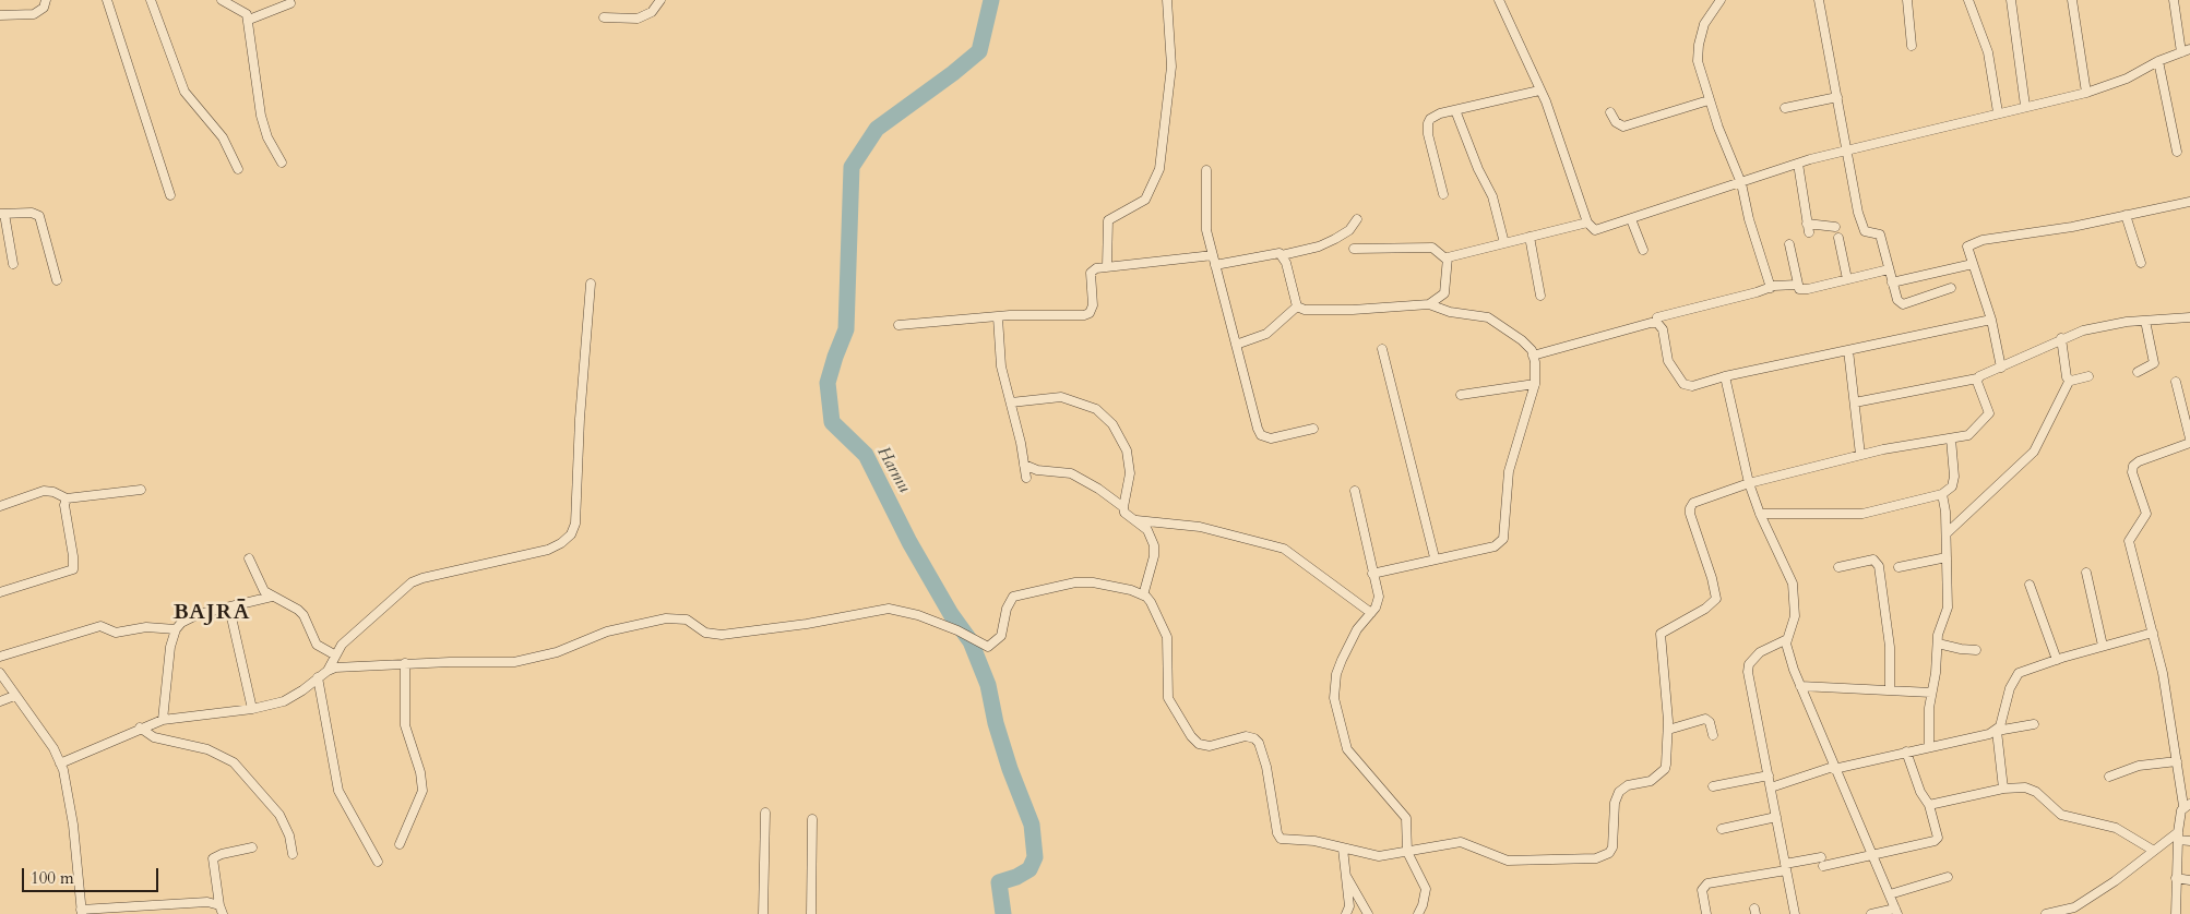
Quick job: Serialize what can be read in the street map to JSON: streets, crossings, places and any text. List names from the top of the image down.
{
  "districts": ["BAJRĀ"],
  "water": ["Harmu"],
  "scale_bar": "100 m"
}
